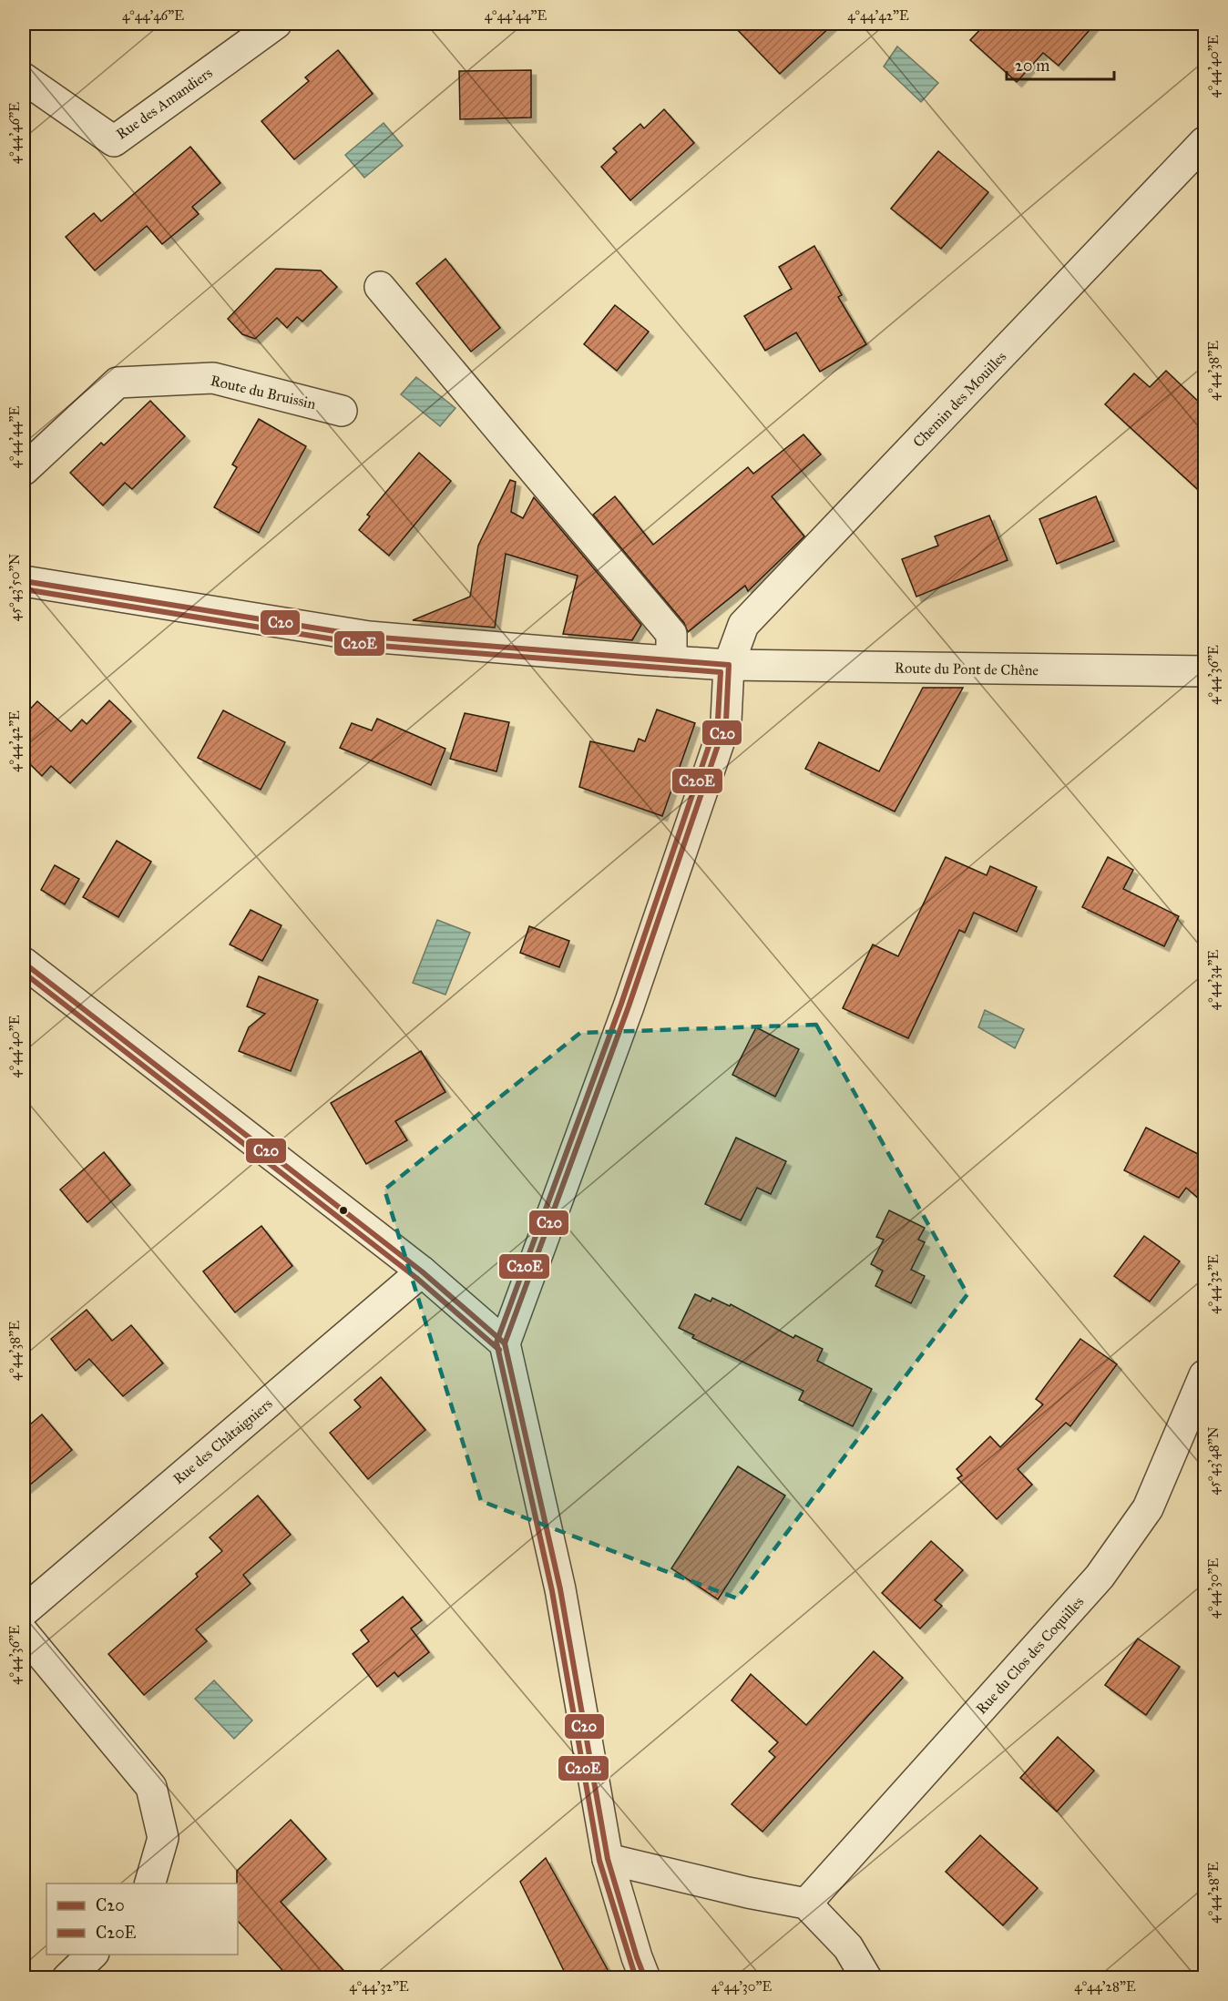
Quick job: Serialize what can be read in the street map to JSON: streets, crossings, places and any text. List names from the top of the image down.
{
  "streets": {
    "street": [
      "Rue des Amandiers",
      "Route du Bruissin",
      "Chemin des Mouilles",
      "Route du Pont de Chêne",
      "Rue des Châtaigniers",
      "Rue du Clos des Coquilles"
    ]
  },
  "crossings": [
    ["Chemin des Mouilles", "Route du Pont de Chêne"]
  ],
  "lines": ["transit line C20", "transit line C20E"],
  "legend": ["C20", "C20E"],
  "scale_bar": "20 m",
  "coordinates": [
    "4°44'46\"E",
    "4°44'44\"E",
    "4°44'42\"E",
    "4°44'40\"E",
    "4°44'38\"E",
    "45°43'50\"N",
    "4°44'36\"E",
    "4°44'34\"E",
    "4°44'32\"E",
    "45°43'48\"N",
    "4°44'30\"E",
    "4°44'28\"E"
  ]
}
